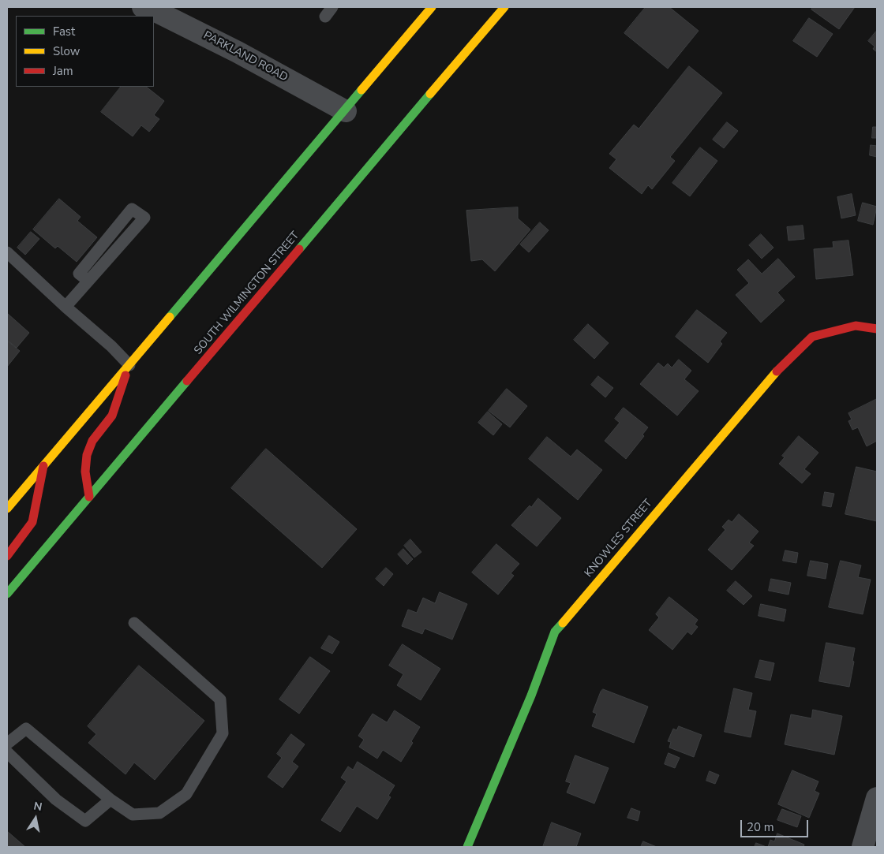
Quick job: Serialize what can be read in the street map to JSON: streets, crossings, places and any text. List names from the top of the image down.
{
  "streets": {
    "main road": ["SOUTH WILMINGTON STREET", "KNOWLES STREET"],
    "street": ["PARKLAND ROAD"]
  },
  "legend": ["Fast", "Slow", "Jam"],
  "scale_bar": "20 m",
  "north": "top"
}
